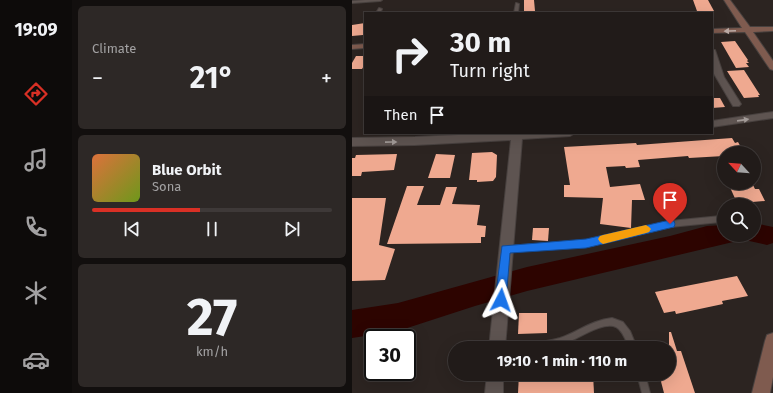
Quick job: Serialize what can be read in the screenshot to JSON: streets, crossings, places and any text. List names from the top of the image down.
{
  "north": "top left",
  "page": {
    "tabs": "19:09",
    "tile": [
      "Climate",
      ["27", "km/h"]
    ],
    "turn": ["30 m", "Turn right"],
    "heat": ["−", "21°", "+"],
    "then": "Then",
    "song": ["Blue Orbit", "Sona"],
    "limit": "30",
    "trip": "19:10 · 1 min · 110 m"
  }
}
